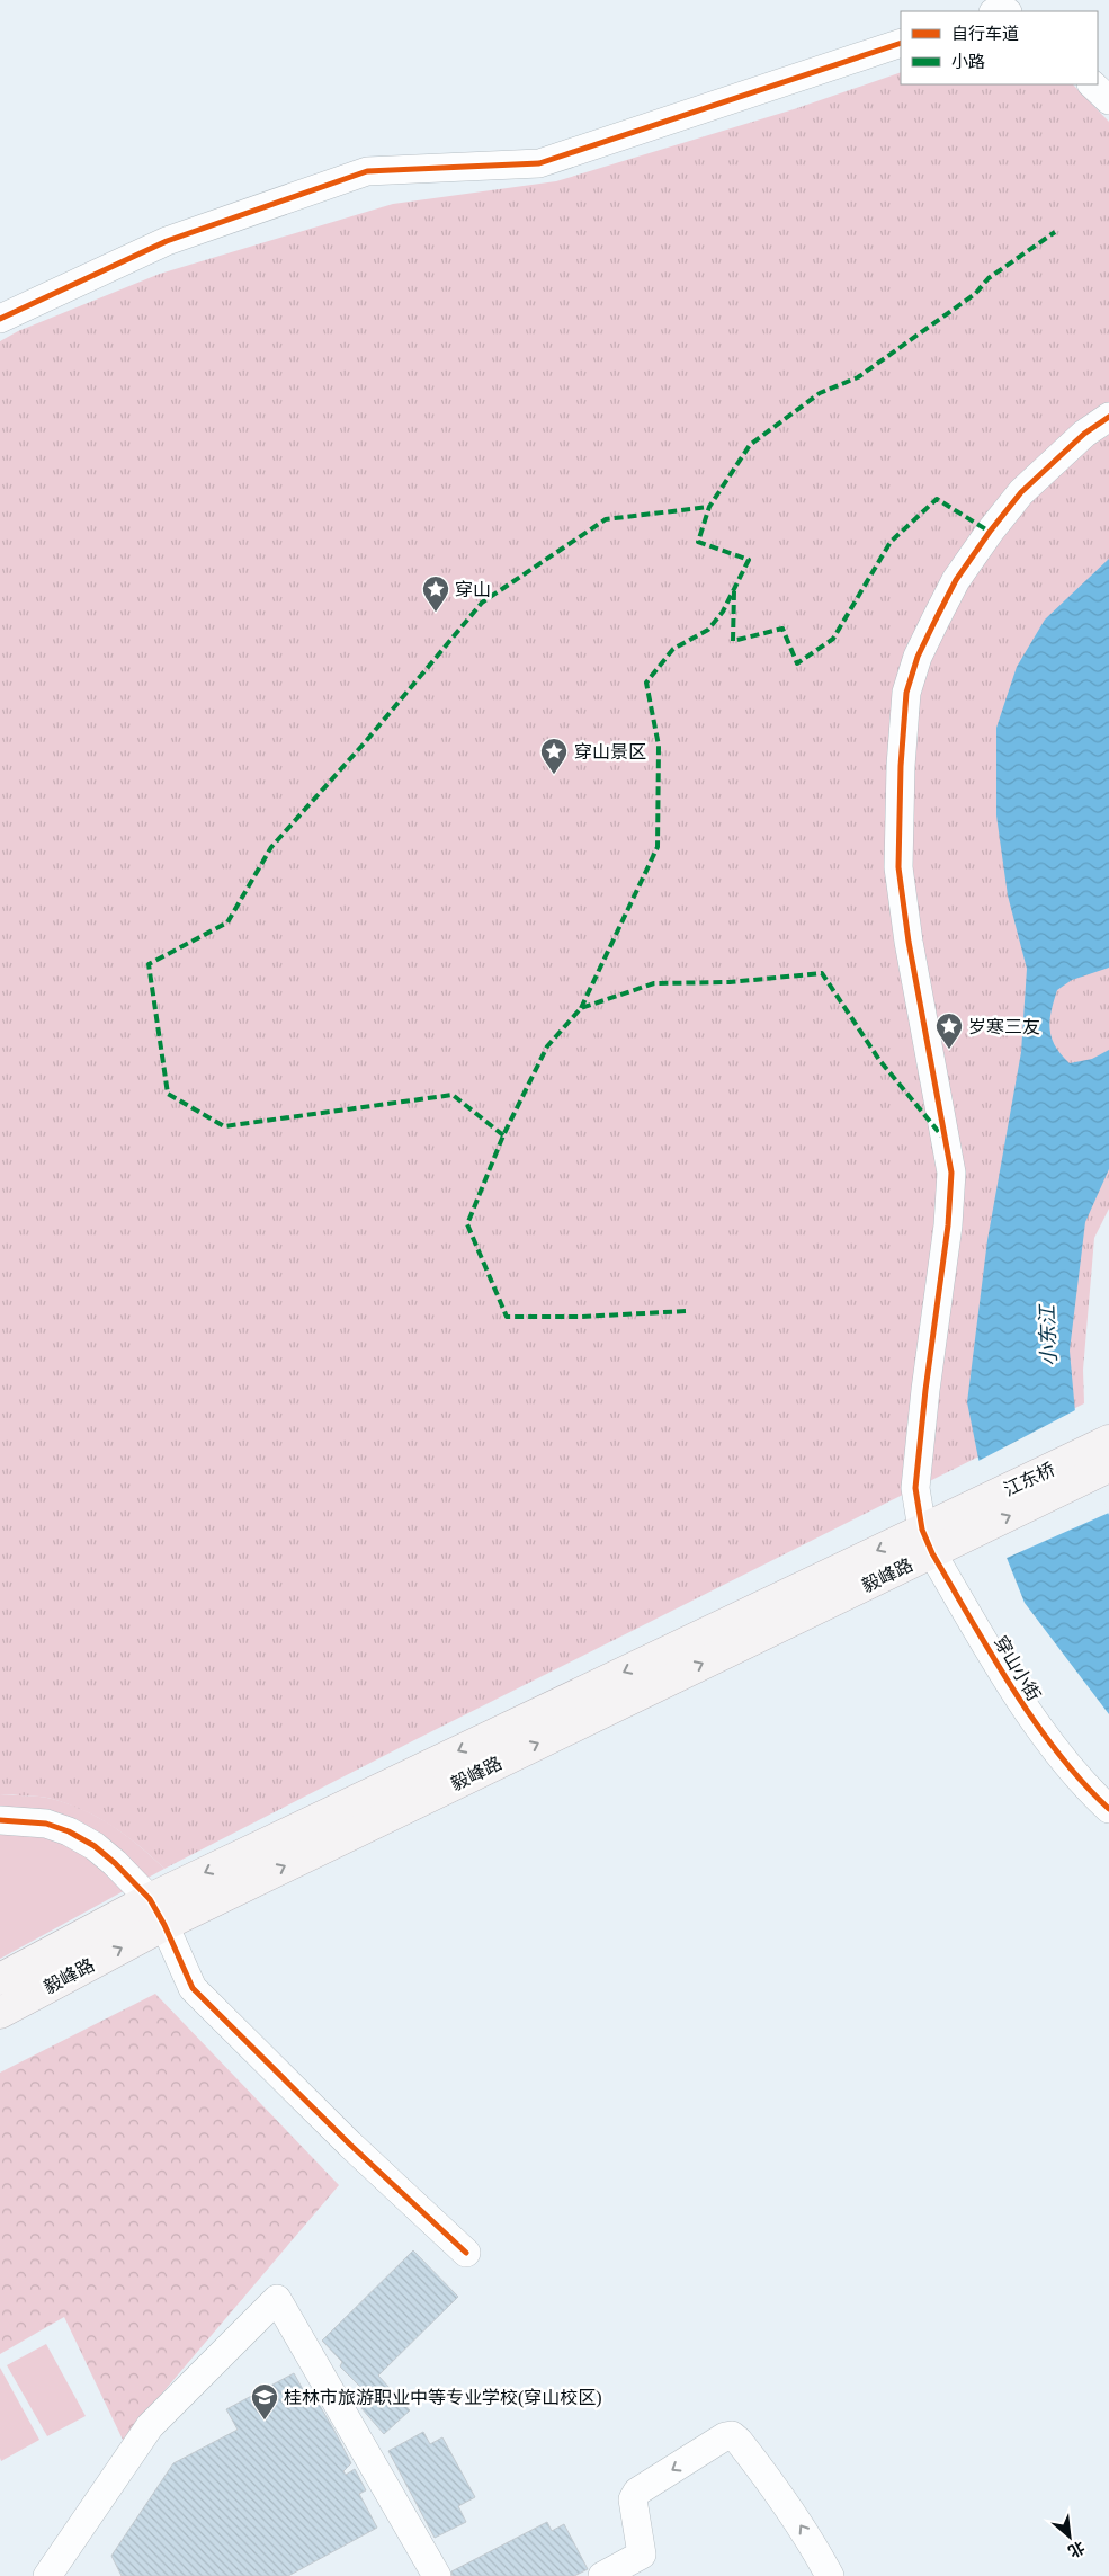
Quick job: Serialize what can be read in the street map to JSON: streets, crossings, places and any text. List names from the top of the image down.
{
  "streets": {
    "main road": ["江东桥", "毅峰路"],
    "street": ["穿山小街"]
  },
  "crossings": [
    ["江东桥", "毅峰路"],
    ["江东桥", "穿山小街"],
    ["毅峰路", "穿山小街"]
  ],
  "water": ["小东江"],
  "places": {
    "place": ["穿山", "穿山景区", "岁寒三友"],
    "school or university": ["桂林市旅游职业中等专业学校(穿山校区)"]
  },
  "legend": ["自行车道", "小路"],
  "north": "bottom right"
}
